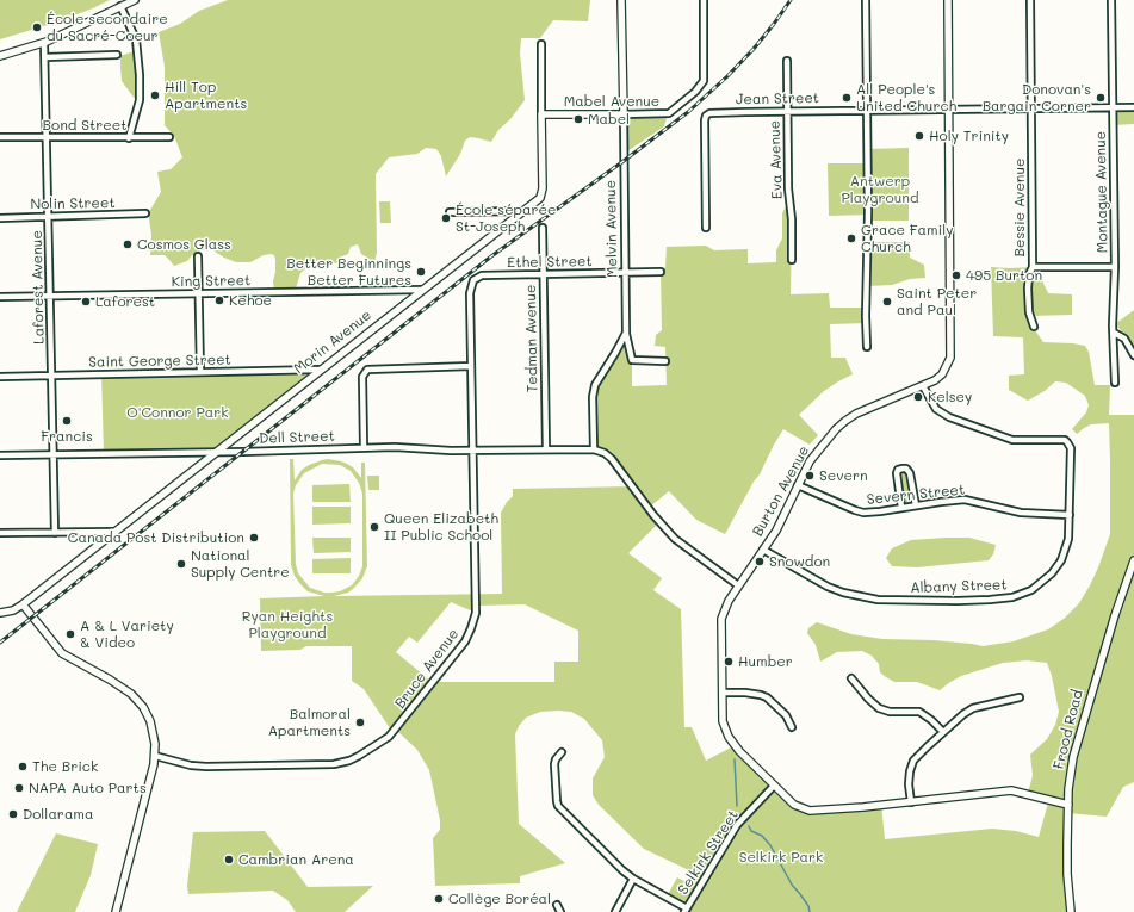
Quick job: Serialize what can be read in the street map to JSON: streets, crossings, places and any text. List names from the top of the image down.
{
  "streets": {
    "street": [
      "Jean Street",
      "Mabel Avenue",
      "Bond Street",
      "Eva Avenue",
      "Montague Avenue",
      "Nolin Street",
      "Bessie Avenue",
      "Melvin Avenue",
      "Ethel Street",
      "King Street",
      "Laforest Avenue",
      "Tedman Avenue",
      "Morin Avenue",
      "Saint George Street",
      "Dell Street",
      "Burton Avenue",
      "Severn Street",
      "Albany Street",
      "Bruce Avenue",
      "Frood Road",
      "Selkirk Street"
    ]
  },
  "crossings": [
    ["Jean Street", "Eva Avenue"],
    ["Jean Street", "Montague Avenue"],
    ["Jean Street", "Bessie Avenue"],
    ["Jean Street", "Burton Avenue"],
    ["Mabel Avenue", "Melvin Avenue"],
    ["Mabel Avenue", "Morin Avenue"],
    ["Bond Street", "Laforest Avenue"],
    ["Nolin Street", "Laforest Avenue"],
    ["Melvin Avenue", "Ethel Street"],
    ["Melvin Avenue", "Dell Street"],
    ["Ethel Street", "Tedman Avenue"],
    ["Ethel Street", "Bruce Avenue"],
    ["King Street", "Laforest Avenue"],
    ["King Street", "Morin Avenue"],
    ["Laforest Avenue", "Saint George Street"],
    ["Laforest Avenue", "Dell Street"],
    ["Tedman Avenue", "Dell Street"],
    ["Morin Avenue", "Saint George Street"],
    ["Morin Avenue", "Dell Street"],
    ["Dell Street", "Bruce Avenue"],
    ["Burton Avenue", "Severn Street"],
    ["Burton Avenue", "Albany Street"],
    ["Burton Avenue", "Frood Road"],
    ["Burton Avenue", "Selkirk Street"],
    ["Severn Street", "Albany Street"]
  ],
  "parks": [
    "Antwerp Playground",
    "O'Connor Park",
    "Ryan Heights Playground",
    "Selkirk Park"
  ],
  "places": [
    "École secondaire du Sacré-Coeur",
    "Hill Top Apartments",
    "All People's United Church",
    "Donovan's Bargain Corner",
    "Mabel",
    "Holy Trinity",
    "École séparée St-Joseph",
    "Grace Family Church",
    "Cosmos Glass",
    "Better Beginnings Better Futures",
    "495 Burton",
    "Kehoe",
    "Laforest",
    "Saint Peter and Paul",
    "Kelsey",
    "Francis",
    "Severn",
    "Queen Elizabeth II Public School",
    "Canada Post Distribution",
    "Snowdon",
    "National Supply Centre",
    "A & L Variety & Video",
    "Humber",
    "Balmoral Apartments",
    "The Brick",
    "NAPA Auto Parts",
    "Dollarama",
    "Cambrian Arena",
    "Collège Boréal"
  ]
}
